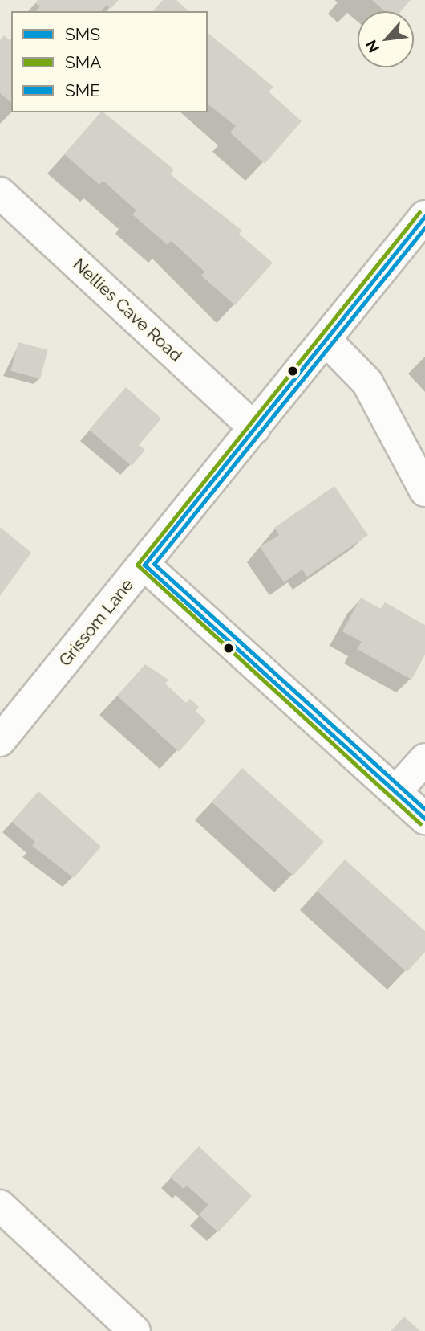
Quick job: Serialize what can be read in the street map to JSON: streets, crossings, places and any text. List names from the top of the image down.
{
  "streets": {
    "street": ["Nellies Cave Road", "Grissom Lane"]
  },
  "crossings": [
    ["Nellies Cave Road", "Grissom Lane"]
  ],
  "lines": ["transit line SMA", "transit line SMS", "transit line SME"],
  "legend": ["SMS", "SMA", "SME"],
  "north": "bottom left"
}
